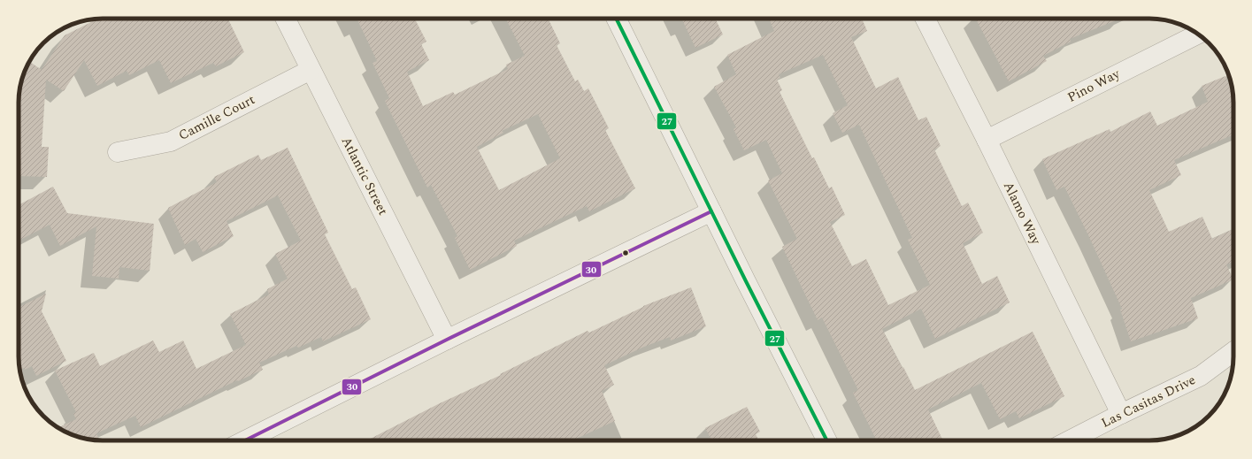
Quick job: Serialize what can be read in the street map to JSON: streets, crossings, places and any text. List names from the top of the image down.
{
  "streets": {
    "street": [
      "Pino Way",
      "Camille Court",
      "Atlantic Street",
      "Alamo Way",
      "Las Casitas Drive"
    ]
  },
  "crossings": [
    ["Pino Way", "Alamo Way"],
    ["Camille Court", "Atlantic Street"],
    ["Alamo Way", "Las Casitas Drive"]
  ],
  "lines": ["transit line 27", "transit line 30"]
}
